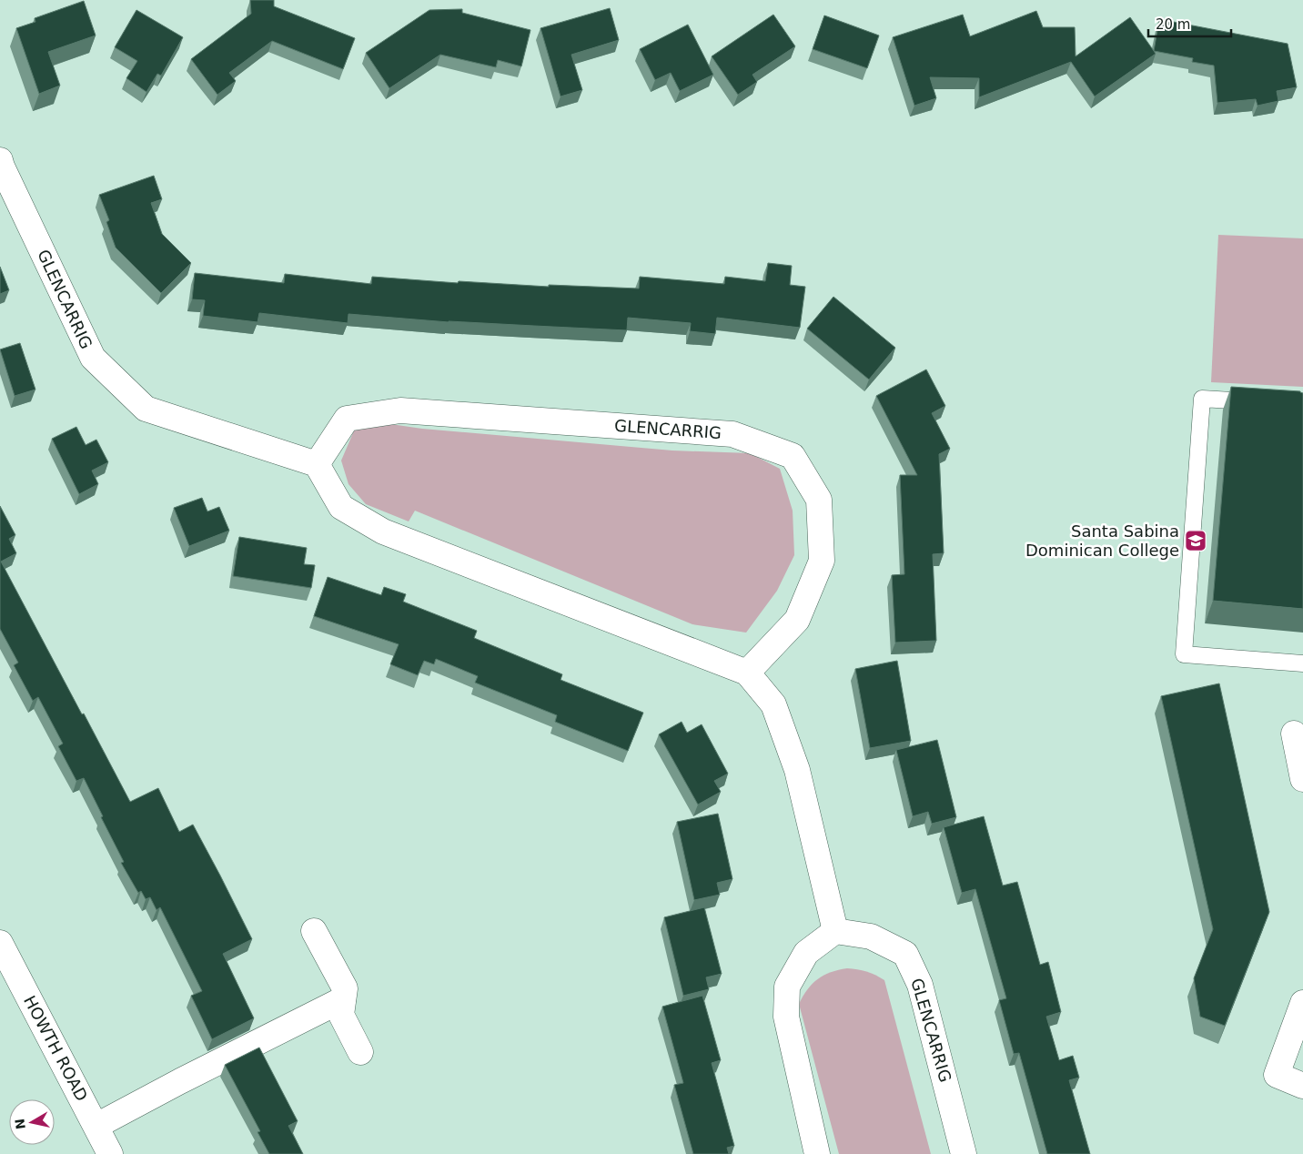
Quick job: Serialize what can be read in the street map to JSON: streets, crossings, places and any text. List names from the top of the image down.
{
  "streets": {
    "street": ["GLENCARRIG", "HOWTH ROAD"]
  },
  "places": {
    "school or university": ["Santa Sabina Dominican College"]
  },
  "scale_bar": "20 m",
  "north": "left"
}
